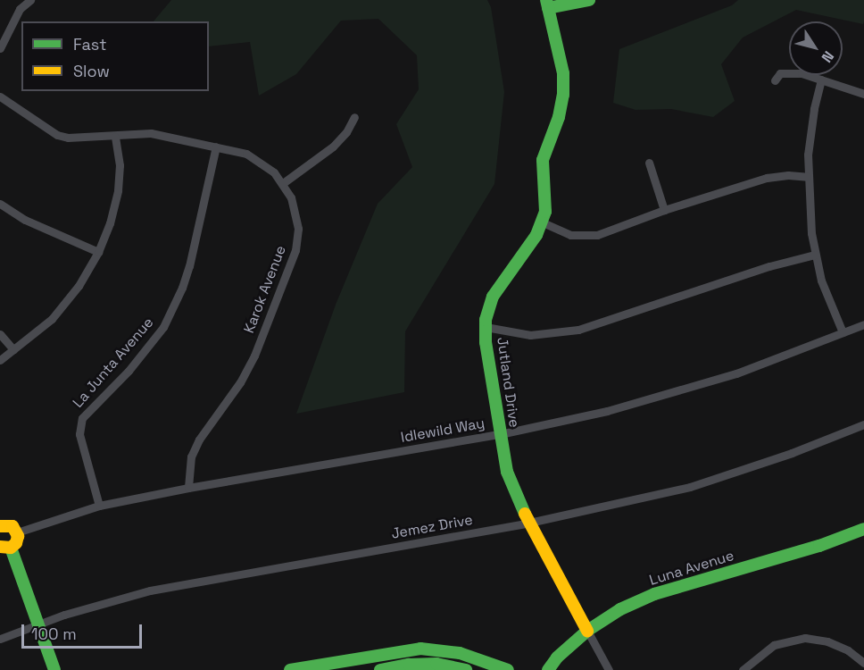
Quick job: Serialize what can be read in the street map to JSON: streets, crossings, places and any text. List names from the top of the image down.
{
  "streets": {
    "street": [
      "Karok Avenue",
      "La Junta Avenue",
      "Jutland Drive",
      "Idlewild Way",
      "Jemez Drive",
      "Luna Avenue"
    ]
  },
  "crossings": [
    ["Karok Avenue", "Idlewild Way"],
    ["La Junta Avenue", "Idlewild Way"],
    ["Jutland Drive", "Idlewild Way"],
    ["Jutland Drive", "Jemez Drive"],
    ["Jutland Drive", "Luna Avenue"]
  ],
  "legend": ["Fast", "Slow"],
  "scale_bar": "100 m",
  "north": "bottom right"
}
